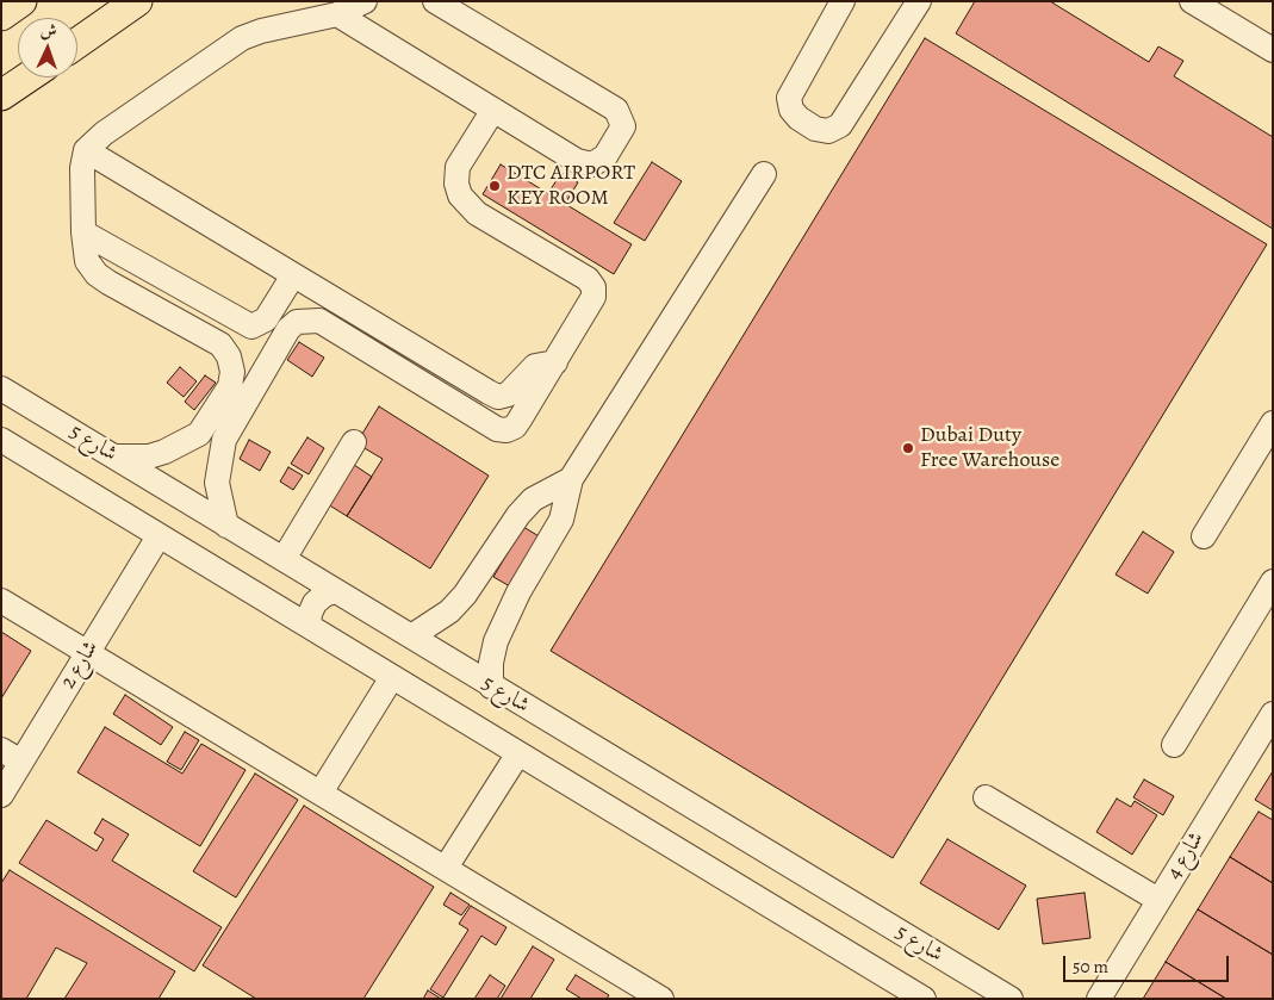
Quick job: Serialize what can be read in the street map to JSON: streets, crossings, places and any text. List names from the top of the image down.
{
  "streets": {
    "street": ["شارع 5", "شارع 2", "شارع 4"]
  },
  "crossings": [
    ["شارع 5", "شارع 2"]
  ],
  "places": ["DTC AIRPORT KEY ROOM", "Dubai Duty Free Warehouse"],
  "scale_bar": "50 m",
  "north": "top"
}
